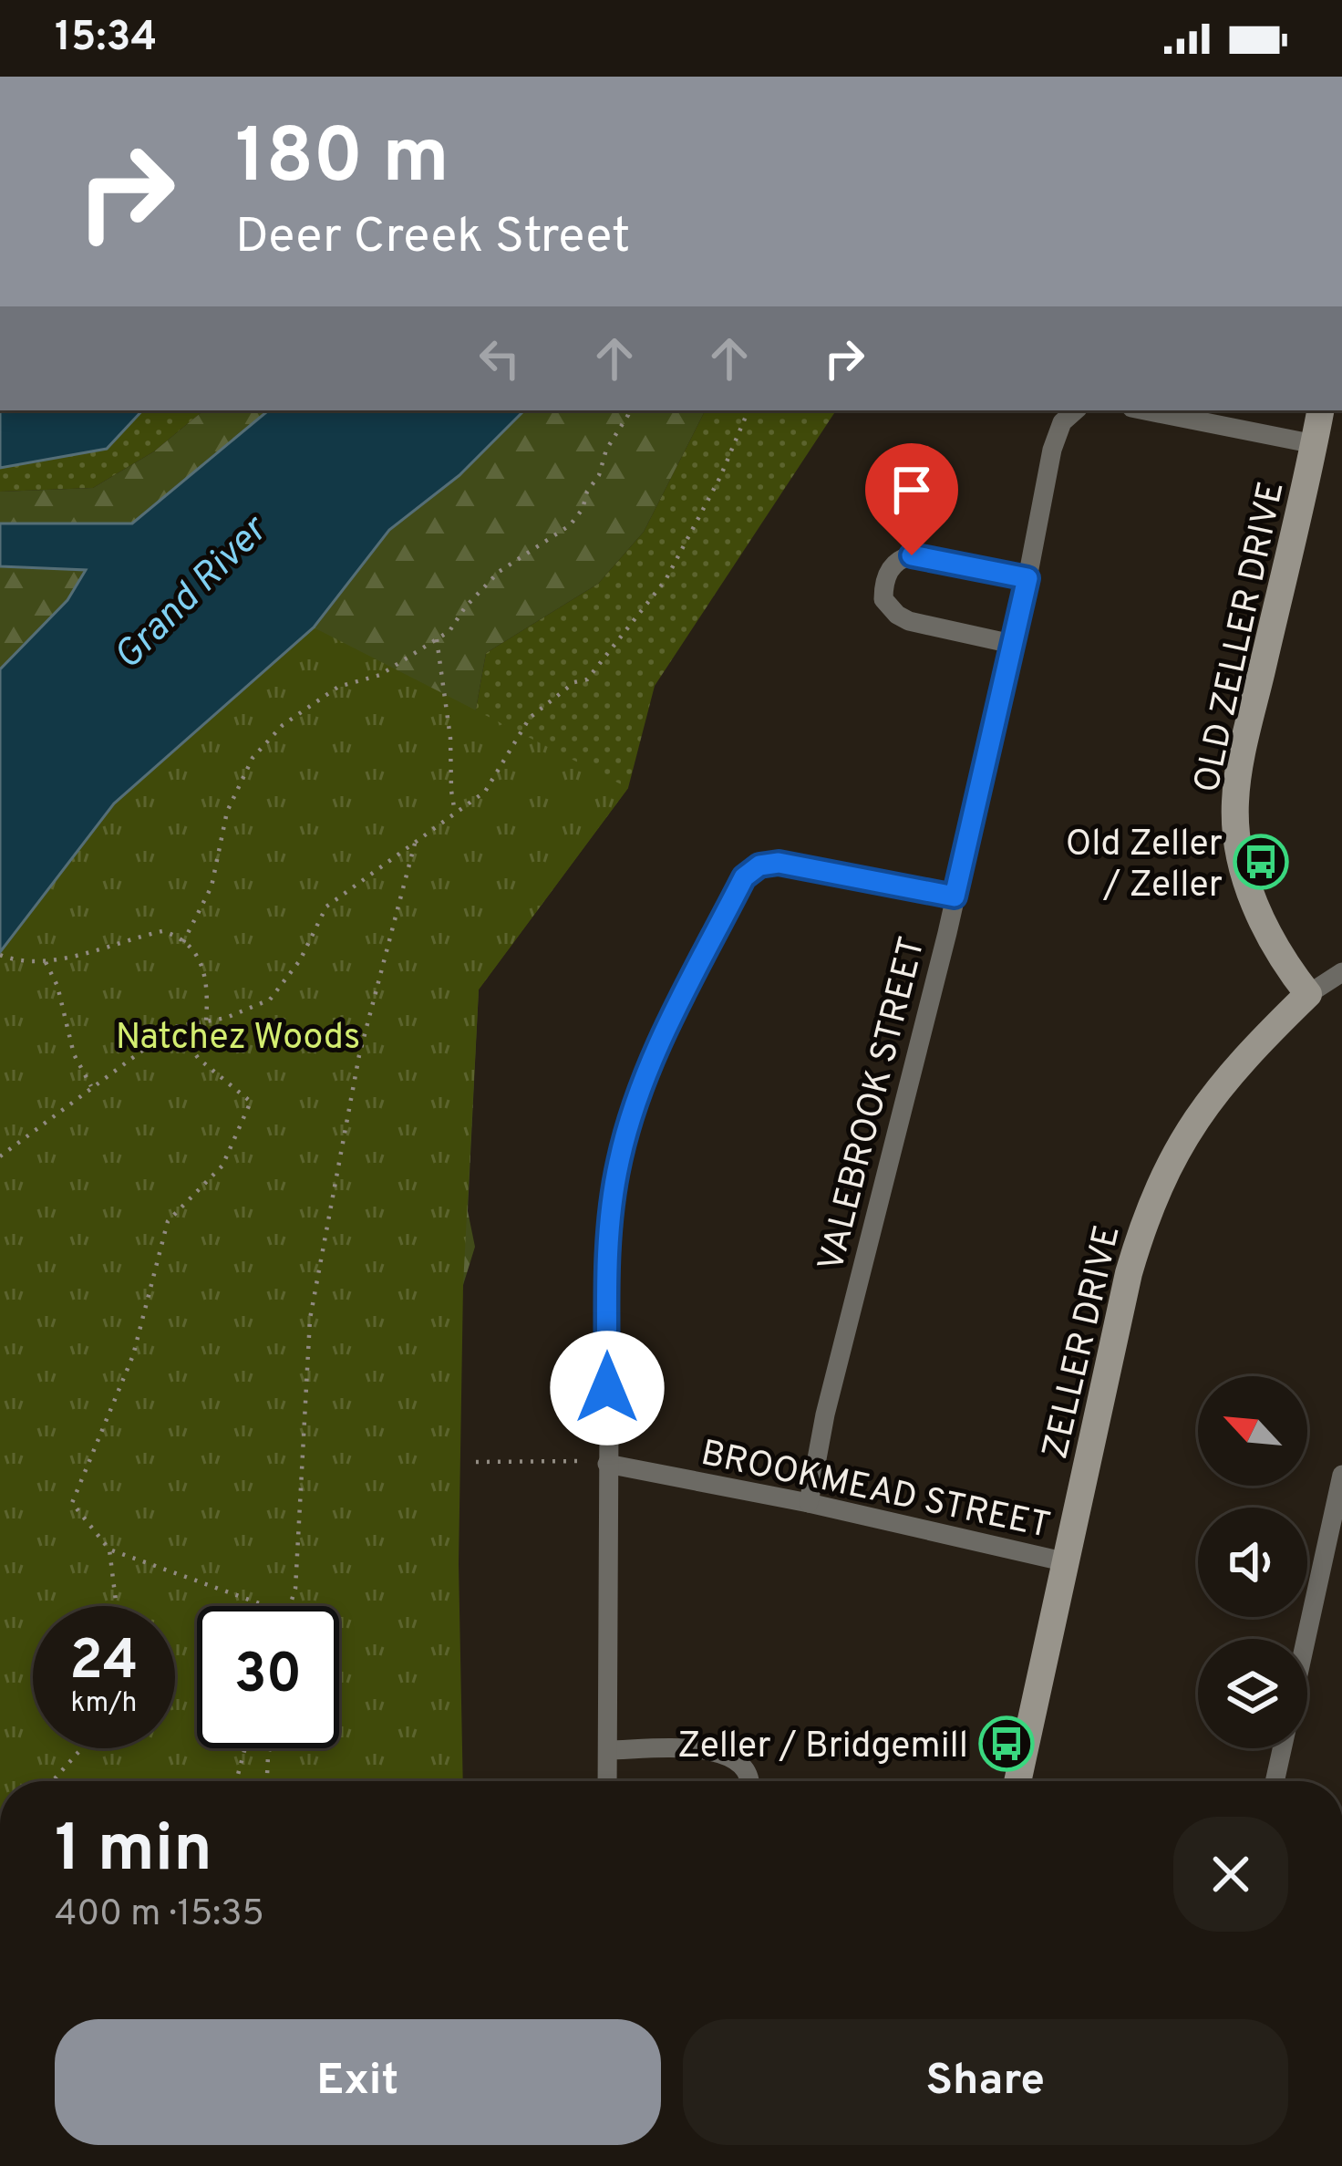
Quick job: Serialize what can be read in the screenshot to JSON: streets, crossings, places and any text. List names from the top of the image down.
{
  "streets": {
    "street": [
      "OLD ZELLER DRIVE",
      "VALEBROOK STREET",
      "ZELLER DRIVE",
      "BROOKMEAD STREET"
    ]
  },
  "crossings": [
    ["OLD ZELLER DRIVE", "ZELLER DRIVE"],
    ["VALEBROOK STREET", "BROOKMEAD STREET"],
    ["ZELLER DRIVE", "BROOKMEAD STREET"]
  ],
  "water": ["Grand River"],
  "parks": ["Natchez Woods"],
  "places": {
    "bus stop": ["Old Zeller / Zeller", "Zeller / Bridgemill"]
  },
  "north": "top left",
  "page": {
    "status": "15:34",
    "turn": ["180 m", "Deer Creek Street"],
    "speed": "24 km/h",
    "limit": "30",
    "heading": ["1 min", "400 m · 15:35"],
    "buttons": ["Exit", "Share"]
  }
}
